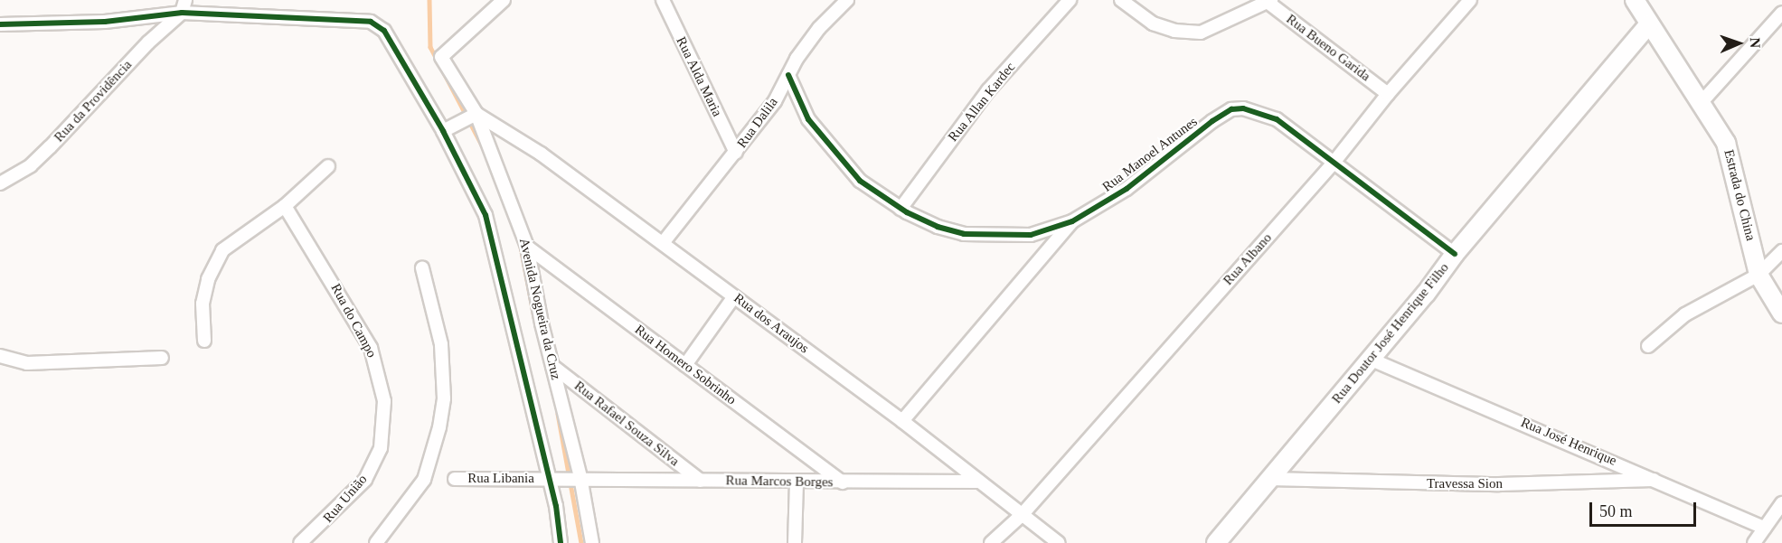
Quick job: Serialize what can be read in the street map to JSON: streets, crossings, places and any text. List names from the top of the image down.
{
  "streets": {
    "street": [
      "Rua Bueno Garida",
      "Rua Alda Maria",
      "Rua da Providência",
      "Rua Allan Kardec",
      "Rua Dalila",
      "Rua Manoel Antunes",
      "Estrada do China",
      "Rua Albano",
      "Avenida Nogueira da Cruz",
      "Rua do Campo",
      "Rua dos Araujos",
      "Rua Doutor José Henrique Filho",
      "Rua Homero Sobrinho",
      "Rua Rafael Souza Silva",
      "Rua José Henrique",
      "Rua Libania",
      "Rua Marcos Borges",
      "Travessa Sion",
      "Rua União"
    ]
  },
  "crossings": [
    ["Rua Bueno Garida", "Rua Albano"],
    ["Rua Alda Maria", "Rua Dalila"],
    ["Rua Allan Kardec", "Rua Manoel Antunes"],
    ["Rua Dalila", "Rua Manoel Antunes"],
    ["Rua Dalila", "Rua dos Araujos"],
    ["Rua Manoel Antunes", "Rua Albano"],
    ["Rua Manoel Antunes", "Rua Doutor José Henrique Filho"],
    ["Estrada do China", "Rua Doutor José Henrique Filho"],
    ["Rua Albano", "Rua dos Araujos"],
    ["Avenida Nogueira da Cruz", "Rua dos Araujos"],
    ["Avenida Nogueira da Cruz", "Rua Homero Sobrinho"],
    ["Avenida Nogueira da Cruz", "Rua Rafael Souza Silva"],
    ["Avenida Nogueira da Cruz", "Rua Libania"],
    ["Avenida Nogueira da Cruz", "Rua Marcos Borges"],
    ["Rua do Campo", "Rua União"],
    ["Rua dos Araujos", "Rua Marcos Borges"],
    ["Rua Doutor José Henrique Filho", "Rua José Henrique"],
    ["Rua Doutor José Henrique Filho", "Travessa Sion"],
    ["Rua Homero Sobrinho", "Rua Marcos Borges"],
    ["Rua Rafael Souza Silva", "Rua Marcos Borges"],
    ["Rua José Henrique", "Travessa Sion"],
    ["Rua Libania", "Rua Marcos Borges"]
  ],
  "scale_bar": "50 m",
  "north": "right"
}
